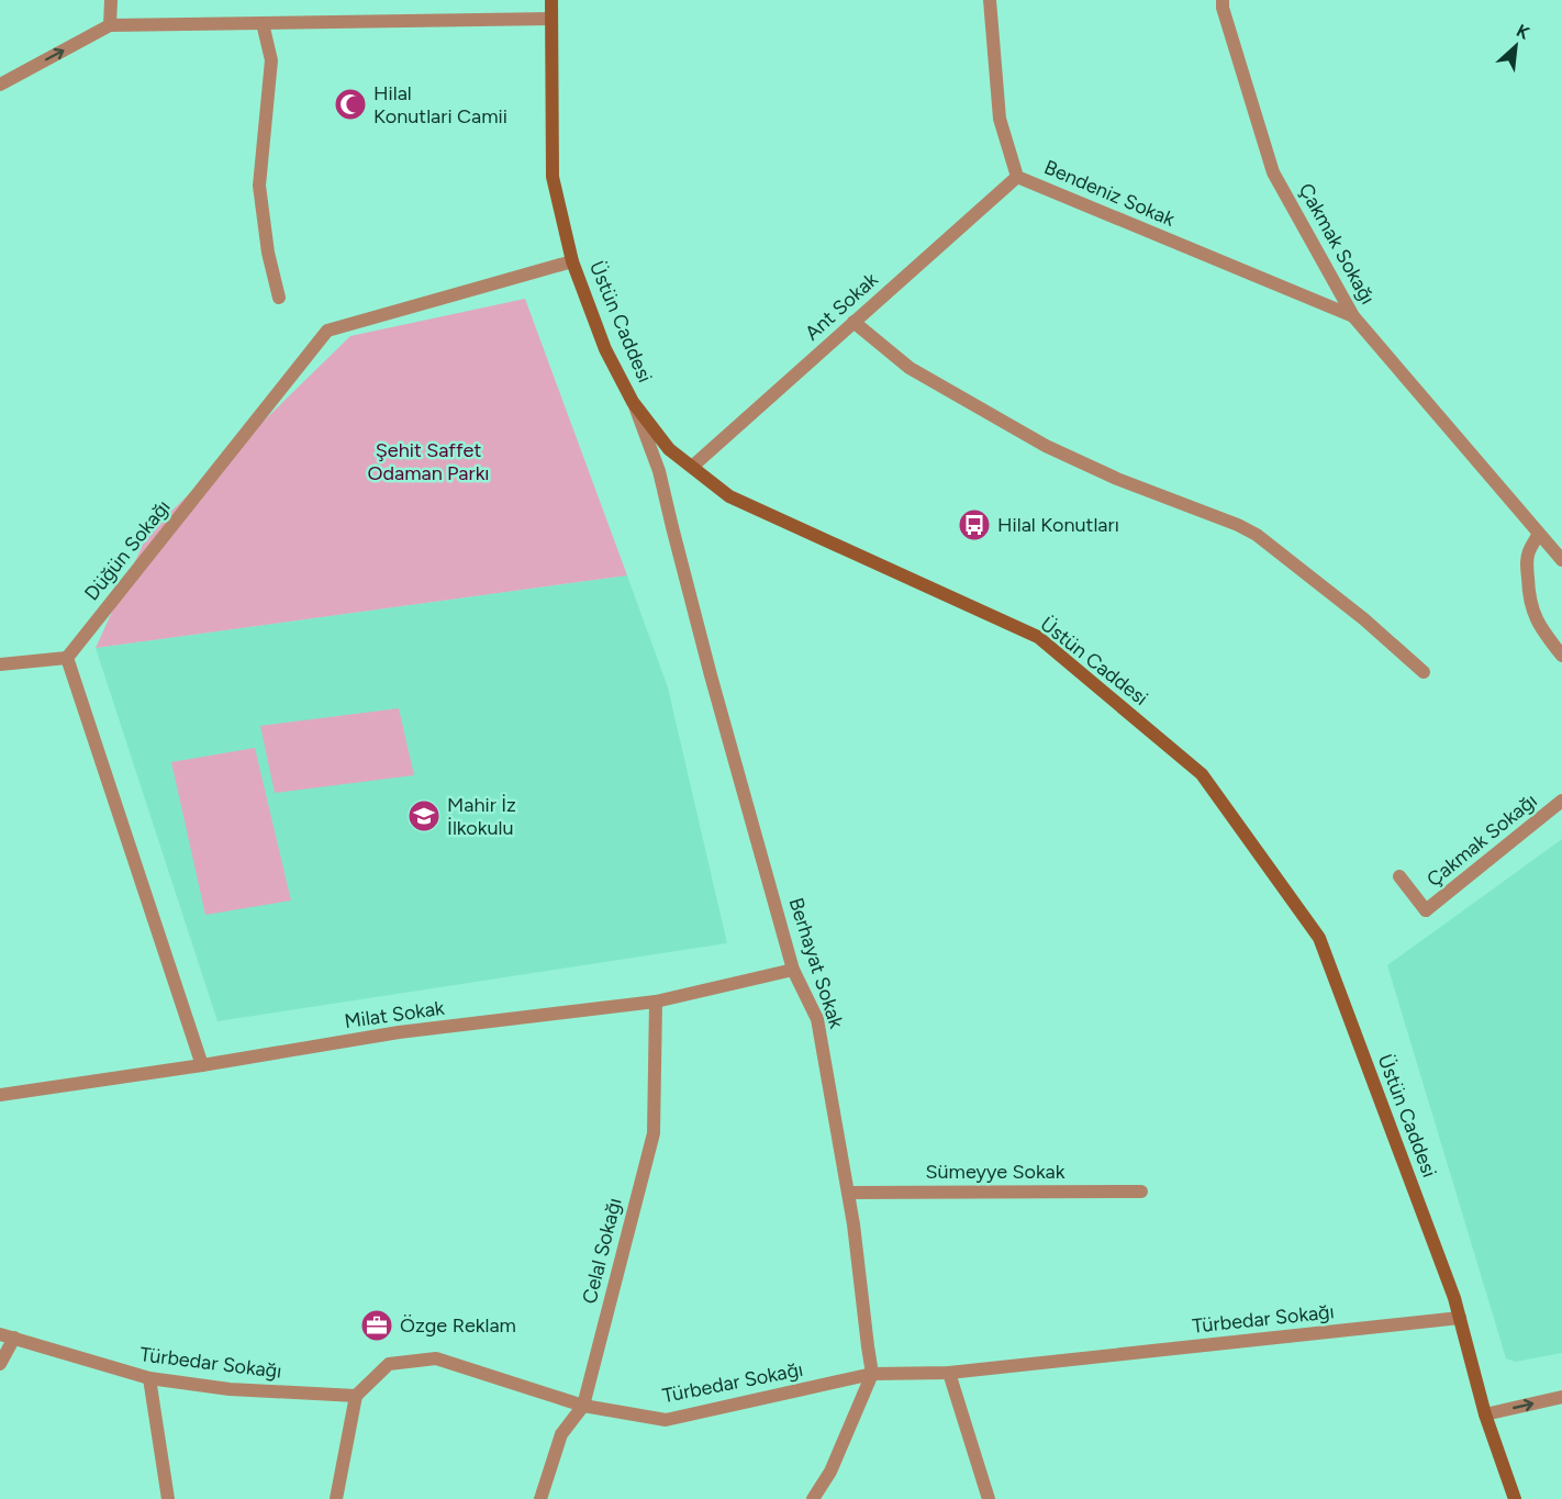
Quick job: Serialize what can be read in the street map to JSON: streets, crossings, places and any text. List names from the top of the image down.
{
  "streets": {
    "street": [
      "Bendeniz Sokak",
      "Çakmak Sokağı",
      "Ant Sokak",
      "Üstün Caddesi",
      "Düğün Sokağı",
      "Berhayat Sokak",
      "Milat Sokak",
      "Sümeyye Sokak",
      "Celal Sokağı",
      "Türbedar Sokağı"
    ]
  },
  "crossings": [
    ["Bendeniz Sokak", "Çakmak Sokağı"],
    ["Bendeniz Sokak", "Ant Sokak"],
    ["Ant Sokak", "Üstün Caddesi"],
    ["Üstün Caddesi", "Düğün Sokağı"],
    ["Üstün Caddesi", "Berhayat Sokak"],
    ["Üstün Caddesi", "Türbedar Sokağı"],
    ["Berhayat Sokak", "Milat Sokak"],
    ["Berhayat Sokak", "Sümeyye Sokak"],
    ["Berhayat Sokak", "Türbedar Sokağı"],
    ["Milat Sokak", "Celal Sokağı"],
    ["Celal Sokağı", "Türbedar Sokağı"]
  ],
  "parks": ["Şehit Saffet Odaman Parkı"],
  "places": {
    "mosque": ["Hilal Konutlari Camii"],
    "bus stop": ["Hilal Konutları"],
    "school or university": ["Mahir İz İlkokulu"],
    "office": ["Özge Reklam"]
  },
  "north": "top right"
}
